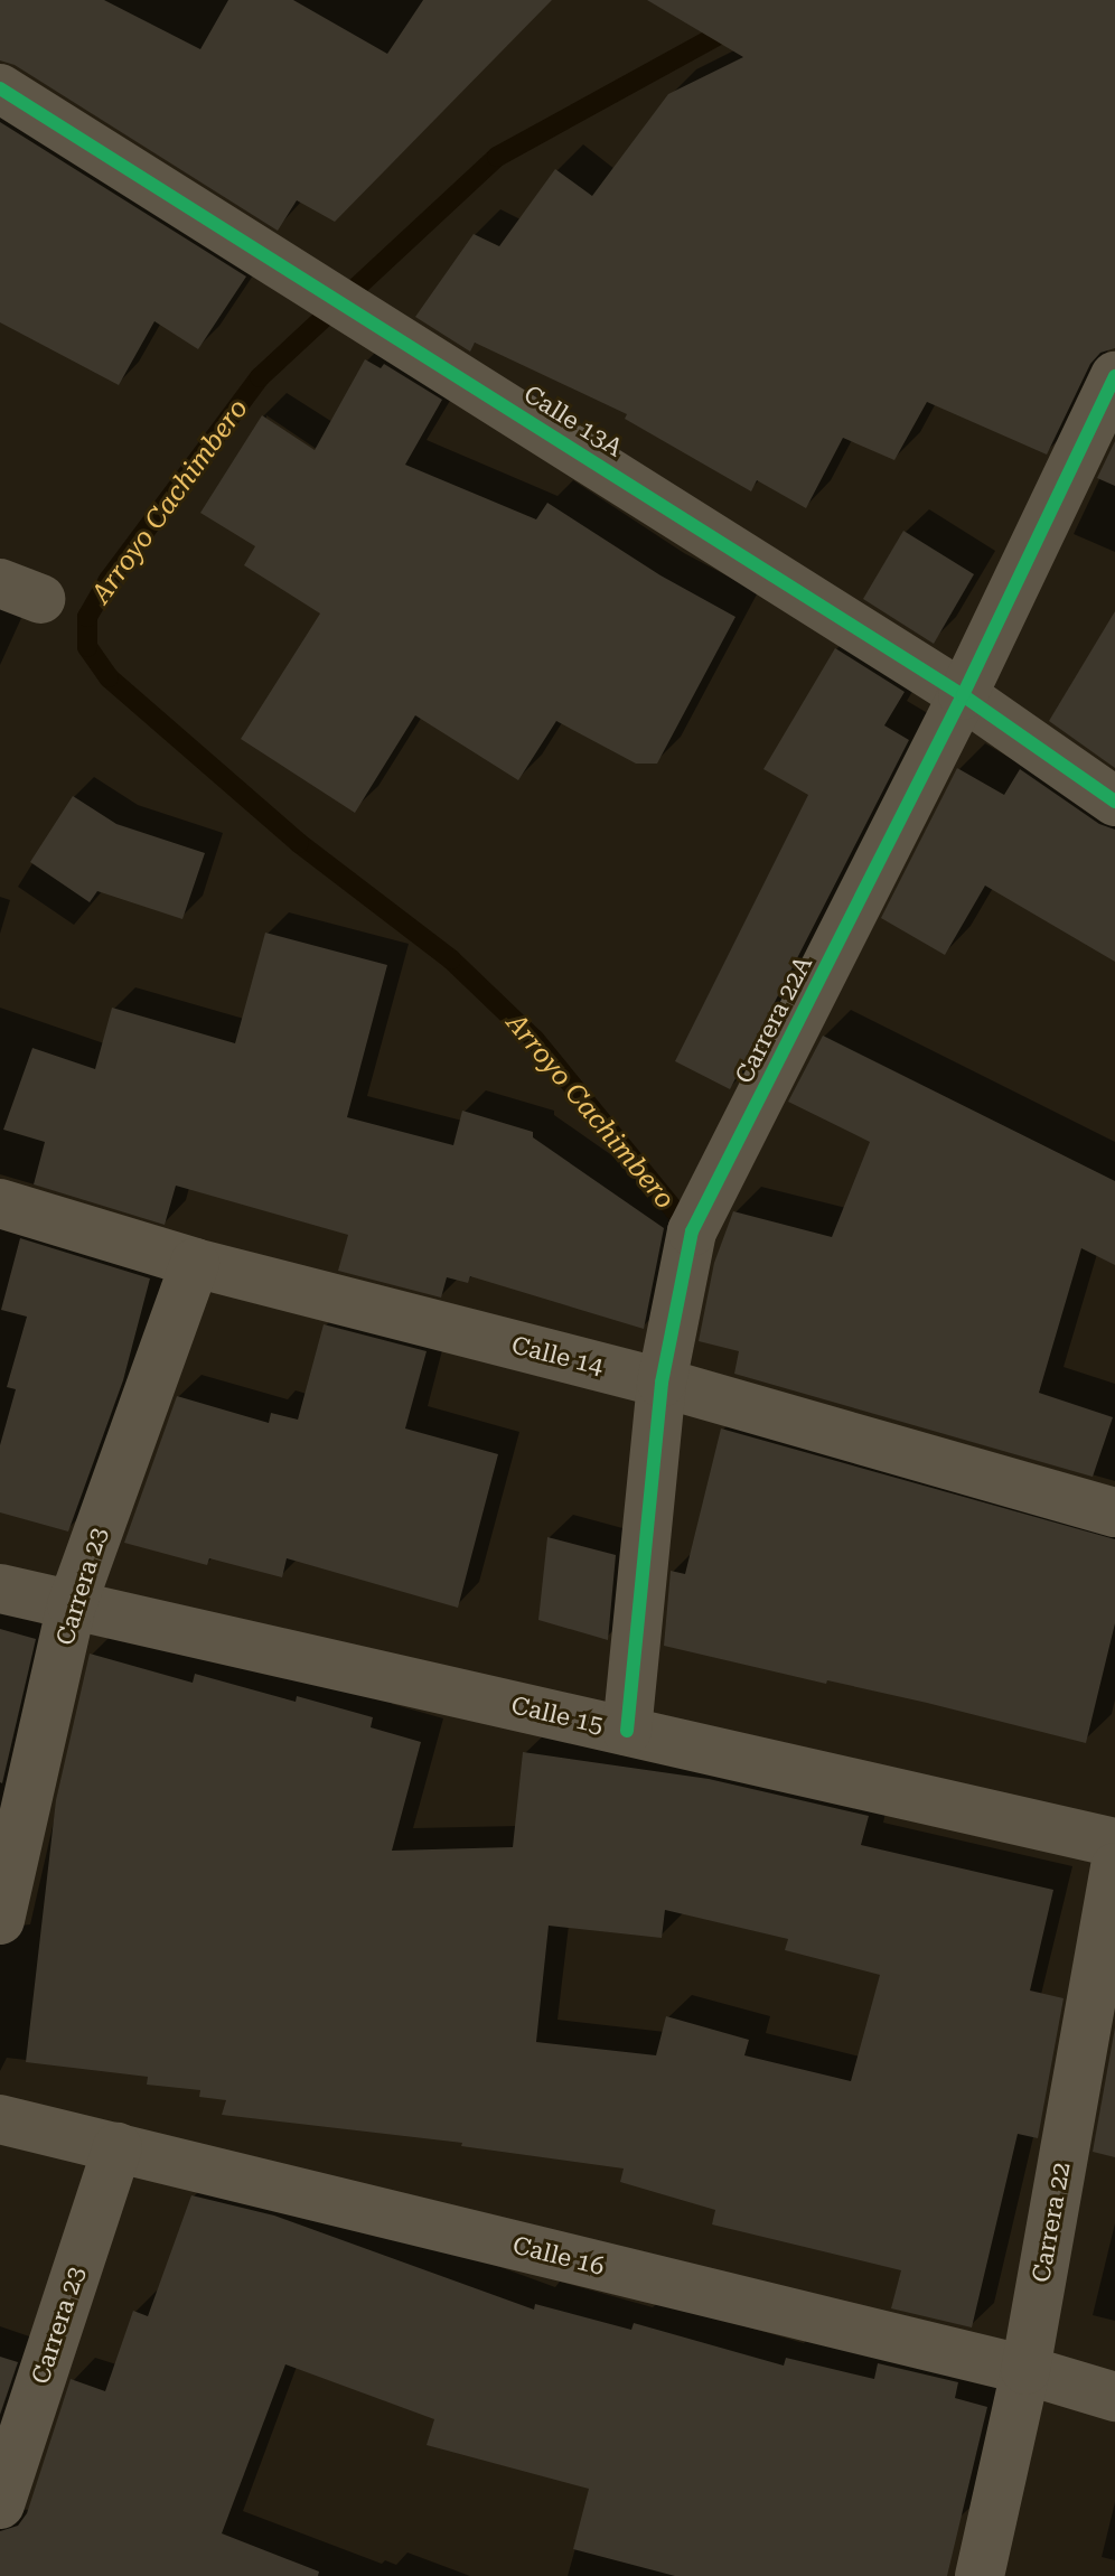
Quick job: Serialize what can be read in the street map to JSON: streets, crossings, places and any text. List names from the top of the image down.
{
  "streets": {
    "street": [
      "Calle 13A",
      "Carrera 22A",
      "Calle 14",
      "Carrera 23",
      "Calle 15",
      "Carrera 22",
      "Calle 16"
    ]
  },
  "crossings": [
    ["Calle 13A", "Carrera 22A"],
    ["Carrera 22A", "Calle 14"],
    ["Carrera 22A", "Calle 15"],
    ["Calle 14", "Carrera 23"],
    ["Carrera 23", "Calle 15"],
    ["Carrera 23", "Calle 16"],
    ["Carrera 22", "Calle 16"]
  ],
  "water": ["Arroyo Cachimbero"]
}
